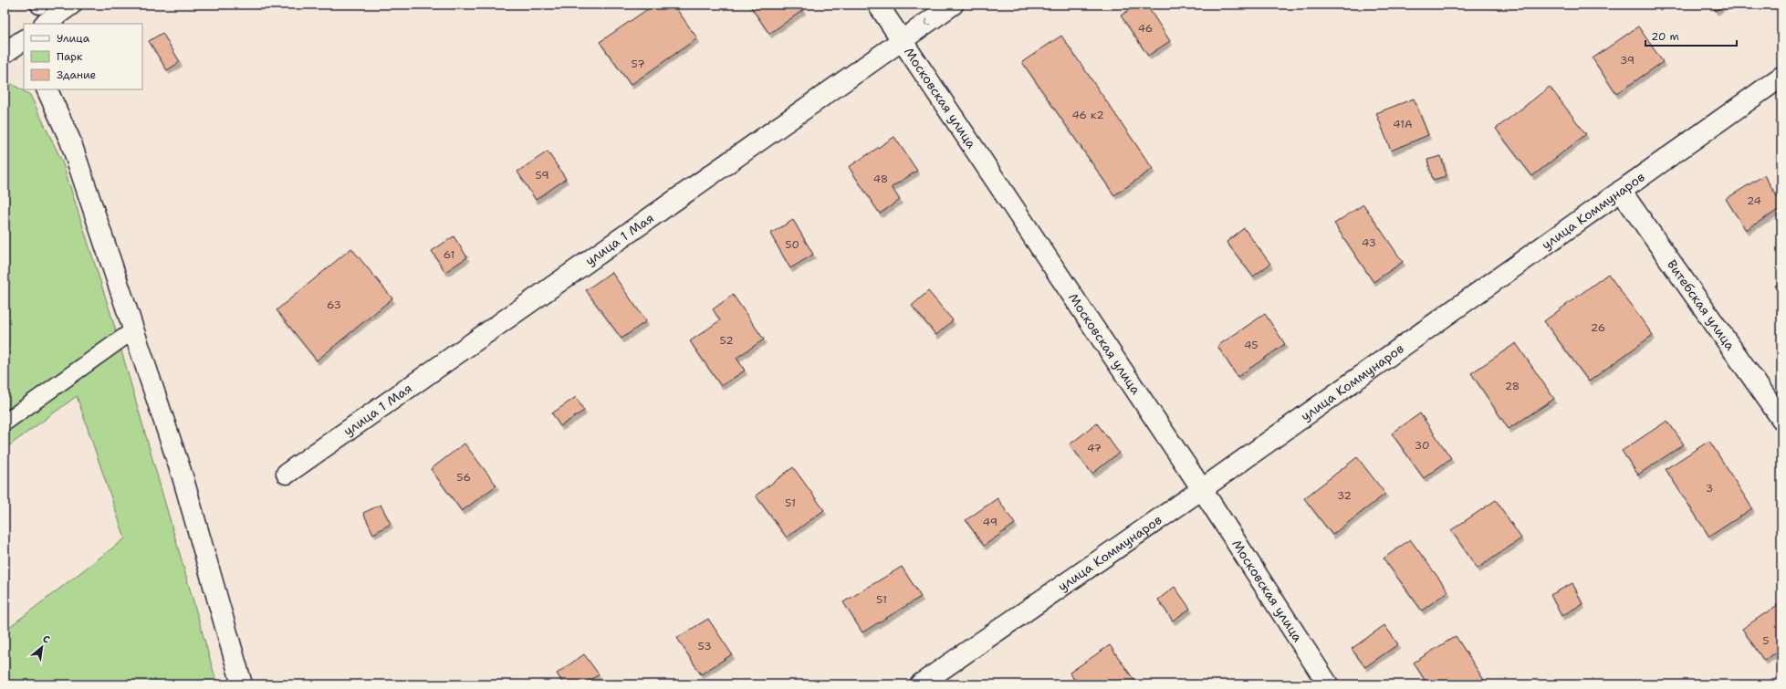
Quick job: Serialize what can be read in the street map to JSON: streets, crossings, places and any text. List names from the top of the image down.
{
  "streets": {
    "street": [
      "Московская улица",
      "улица Коммунаров",
      "улица 1 Мая",
      "Витебская улица"
    ]
  },
  "crossings": [
    ["Московская улица", "улица Коммунаров"],
    ["Московская улица", "улица 1 Мая"],
    ["улица Коммунаров", "Витебская улица"]
  ],
  "house_numbers": [
    "46",
    "39",
    "57",
    "46 к2",
    "41А",
    "59",
    "48",
    "24",
    "43",
    "50",
    "61",
    "63",
    "26",
    "52",
    "45",
    "28",
    "30",
    "47",
    "56",
    "3",
    "32",
    "51",
    "49",
    "51",
    "5",
    "53"
  ],
  "legend": ["Улица", "Парк", "Здание"],
  "scale_bar": "20 m",
  "north": "top right"
}
